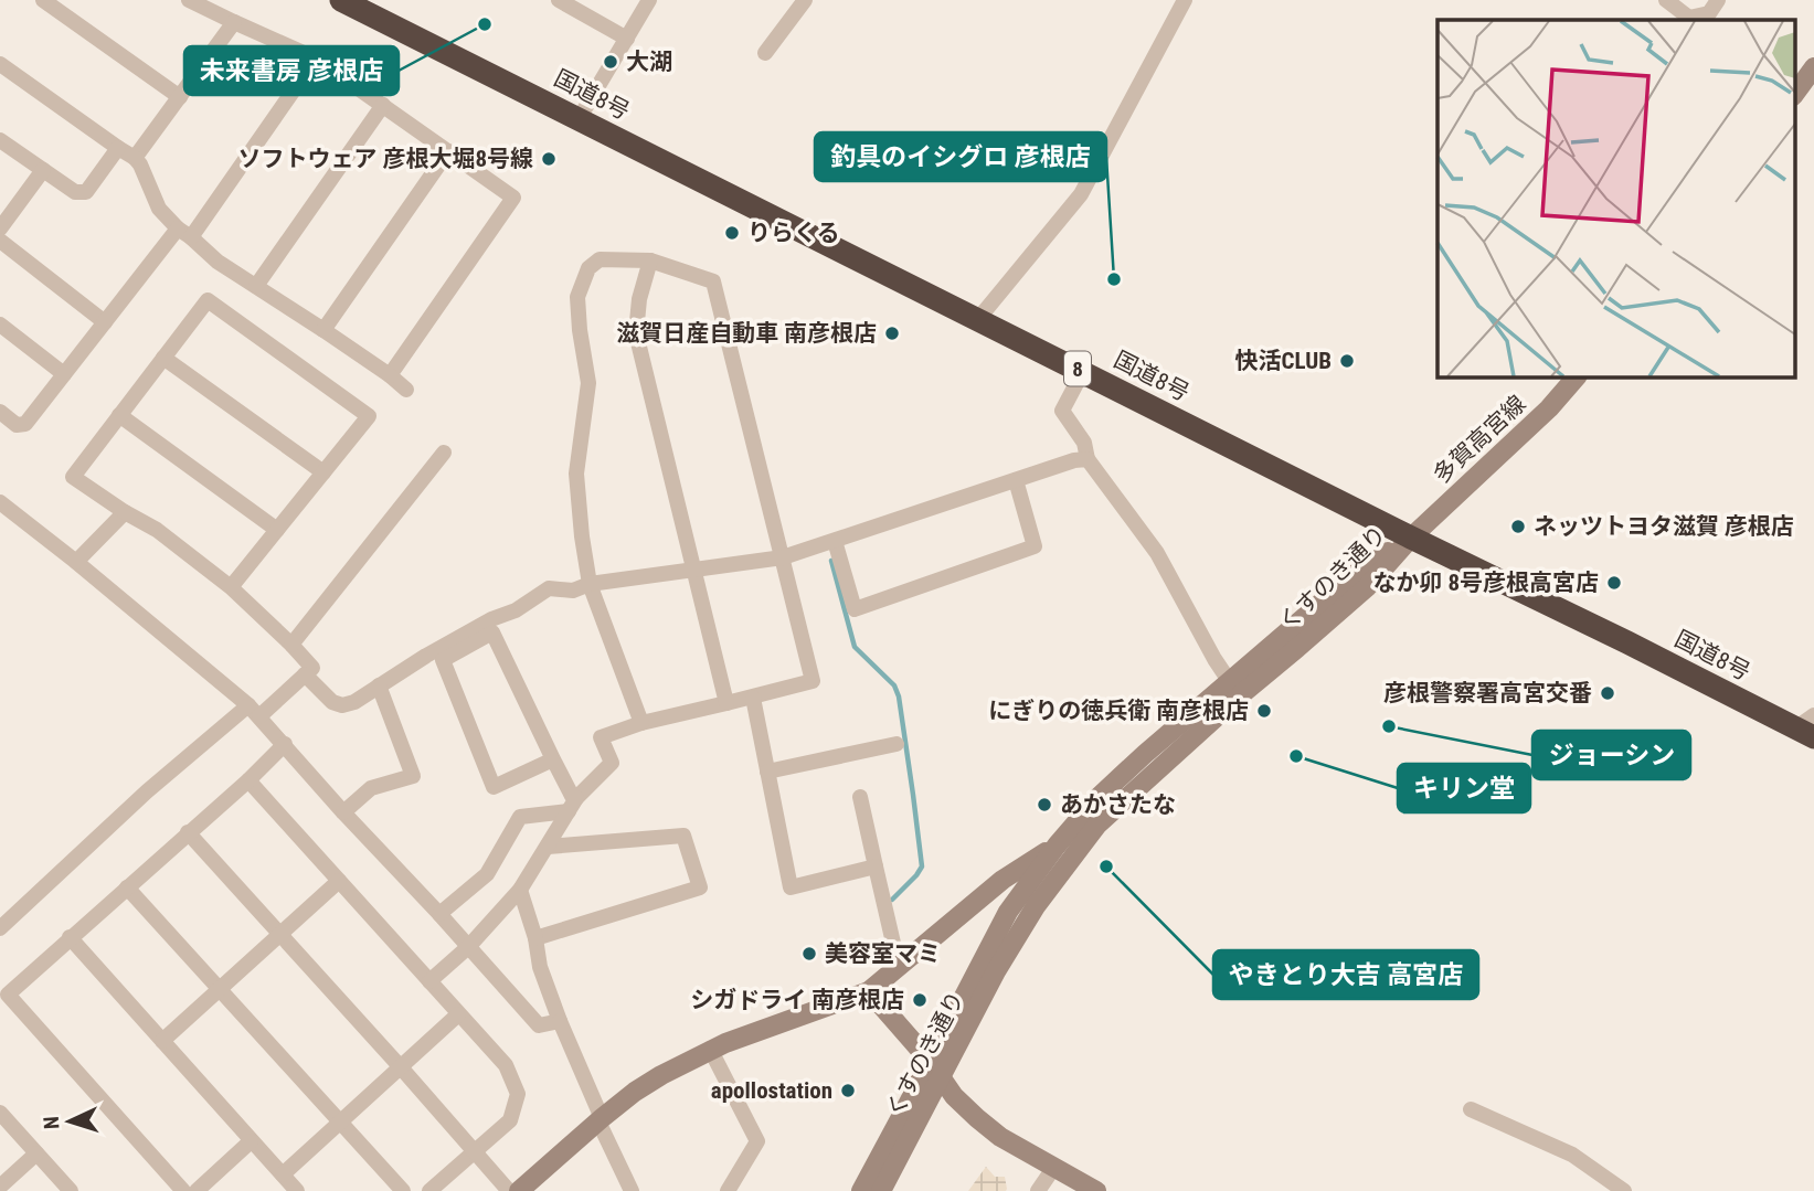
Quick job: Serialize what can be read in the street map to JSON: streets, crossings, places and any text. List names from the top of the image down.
{
  "streets": {
    "highway": ["国道8号", "8"],
    "main road": ["多賀高宮線", "くすのき通り"]
  },
  "crossings": [
    ["国道8号", "多賀高宮線"],
    ["国道8号", "くすのき通り"],
    ["多賀高宮線", "くすのき通り"]
  ],
  "places": [
    "未来書房 彦根店",
    "大湖",
    "ソフトウェア 彦根大堀8号線",
    "りらくる",
    "釣具のイシグロ 彦根店",
    "滋賀日産自動車 南彦根店",
    "快活CLUB",
    "ネッツトヨタ滋賀 彦根店",
    "なか卯 8号彦根高宮店",
    "彦根警察署高宮交番",
    "にぎりの徳兵衛 南彦根店",
    "ジョーシン",
    "キリン堂",
    "あかさたな",
    "やきとり大吉 高宮店",
    "美容室マミ",
    "シガドライ 南彦根店",
    "apollostation"
  ],
  "north": "left"
}
